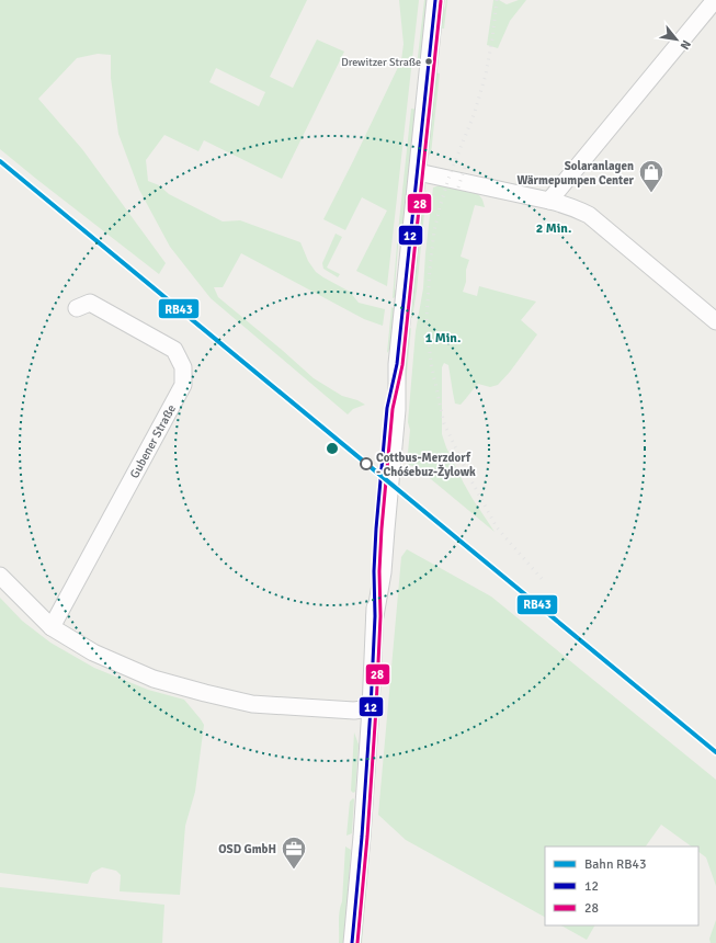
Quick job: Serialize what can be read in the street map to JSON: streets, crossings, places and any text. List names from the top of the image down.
{
  "streets": {
    "street": ["Gubener Straße"]
  },
  "places": {
    "other": ["Drewitzer Straße", "Cottbus-Merzdorf - Chóśebuz-Žylowk"],
    "shop": ["Solaranlagen Wärmepumpen Center"],
    "office": ["OSD GmbH"]
  },
  "lines": ["transit line 12", "transit line 28", "rail line RB43"],
  "legend": ["Bahn RB43", "12", "28"],
  "north": "bottom right",
  "rings": ["2 Min.", "1 Min."]
}
